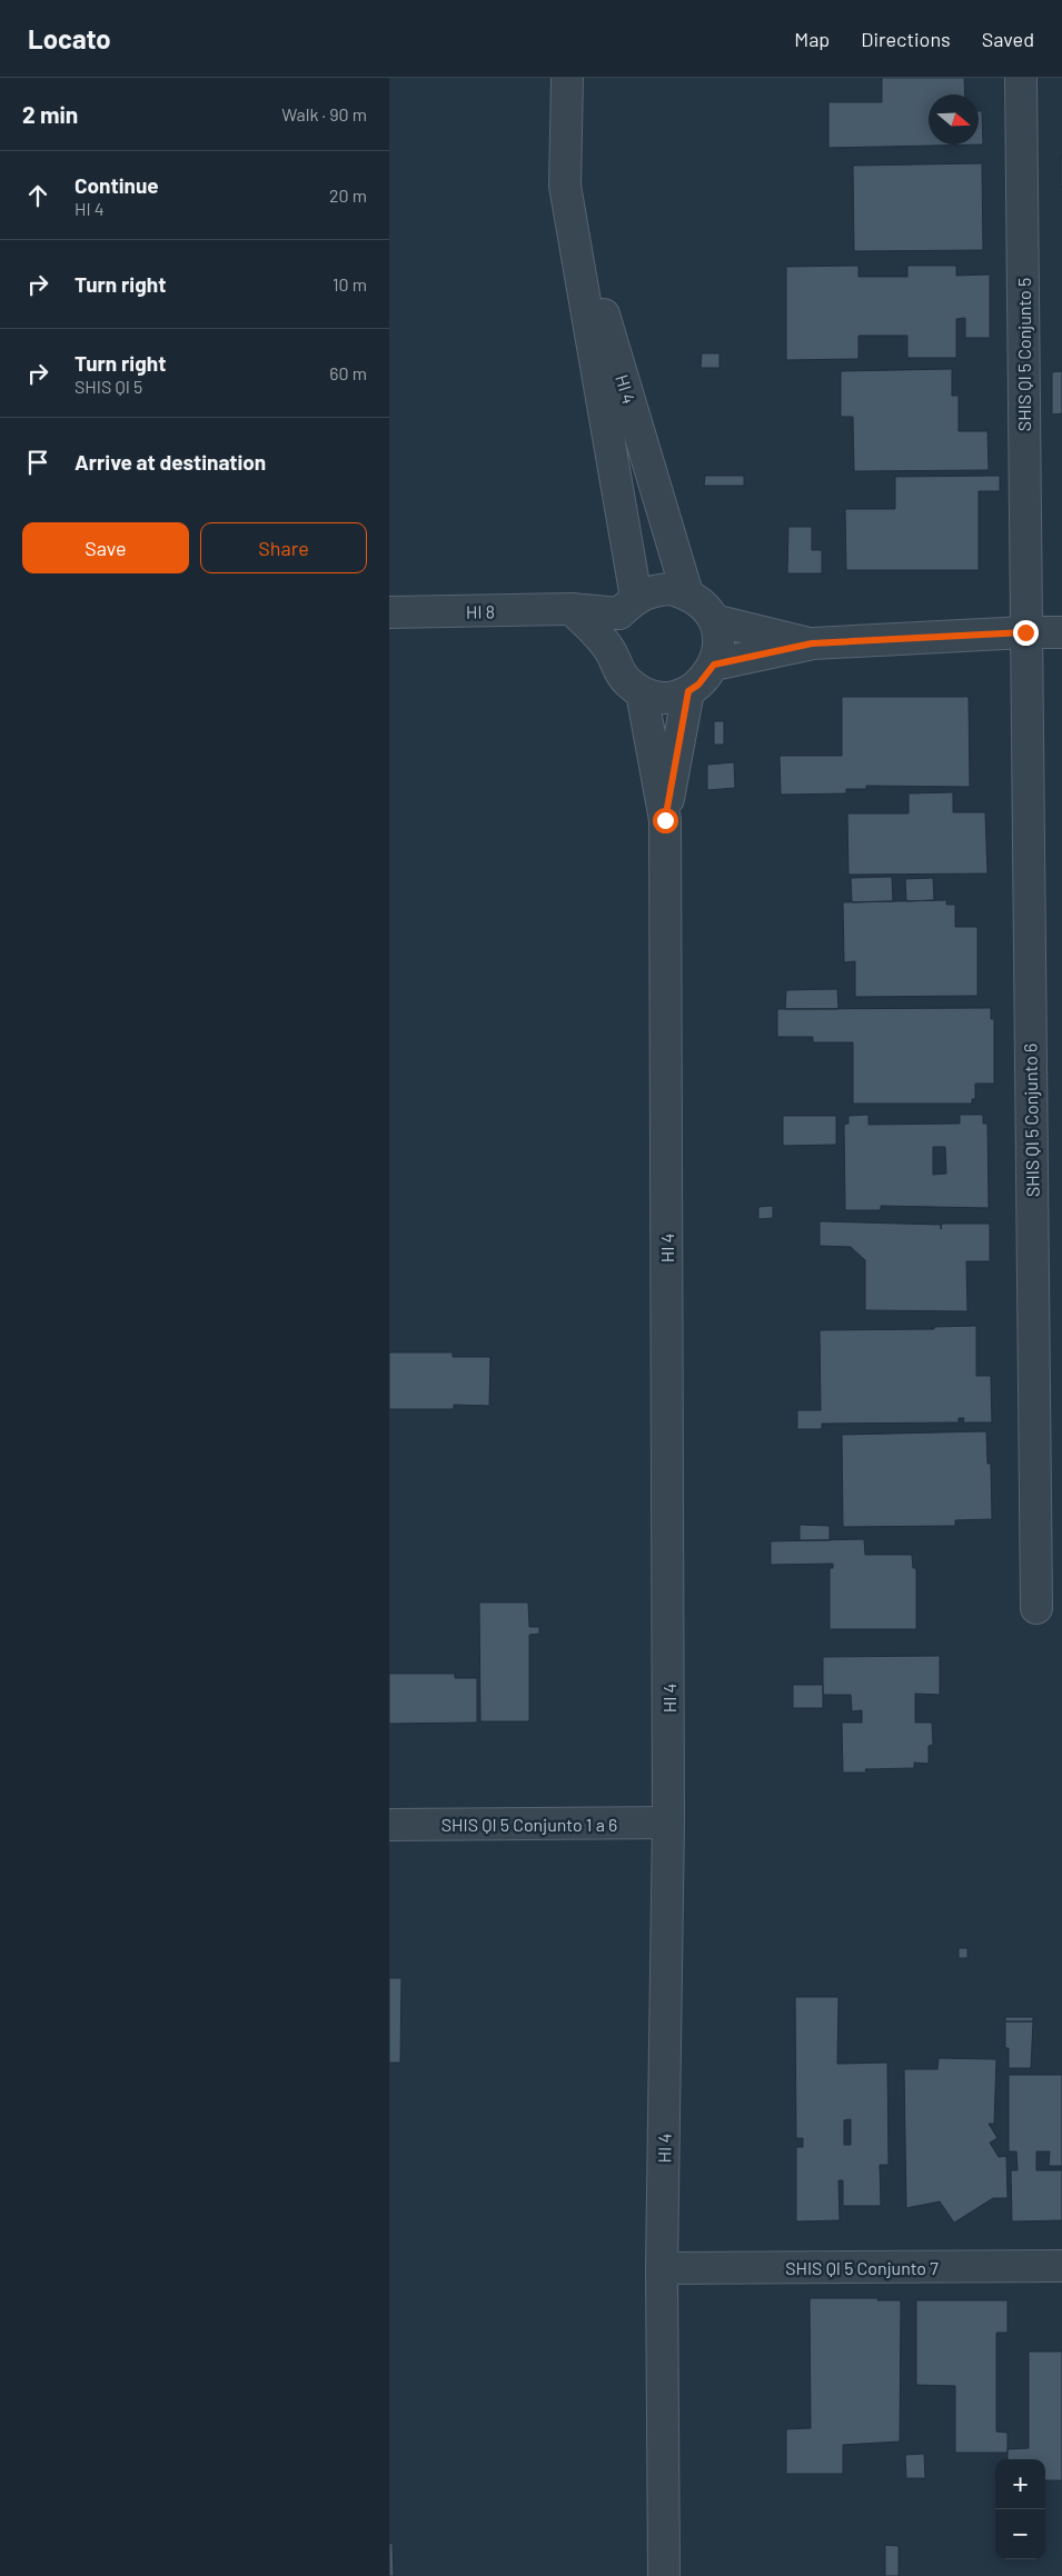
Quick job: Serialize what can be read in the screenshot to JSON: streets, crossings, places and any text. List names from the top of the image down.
{
  "streets": {
    "street": [
      "SHIS QI 5 Conjunto 5",
      "HI 4",
      "HI 8",
      "SHIS QI 5 Conjunto 6",
      "SHIS QI 5 Conjunto 1 a 6",
      "SHIS QI 5 Conjunto 7"
    ]
  },
  "crossings": [
    ["SHIS QI 5 Conjunto 5", "SHIS QI 5 Conjunto 6"],
    ["HI 4", "HI 8"],
    ["HI 4", "SHIS QI 5 Conjunto 1 a 6"],
    ["HI 4", "SHIS QI 5 Conjunto 7"]
  ],
  "north": "right",
  "page": {
    "header": "Locato",
    "nav": ["Map", "Directions", "Saved"],
    "heading": ["2 min", "Walk · 90 m"],
    "list": [
      ["Continue", "HI 4", "20 m"],
      ["Turn right", "10 m"],
      ["Turn right", "SHIS QI 5", "60 m"],
      "Arrive at destination"
    ],
    "buttons": ["Save", "Share"],
    "map_buttons": ["+", "−"]
  }
}
